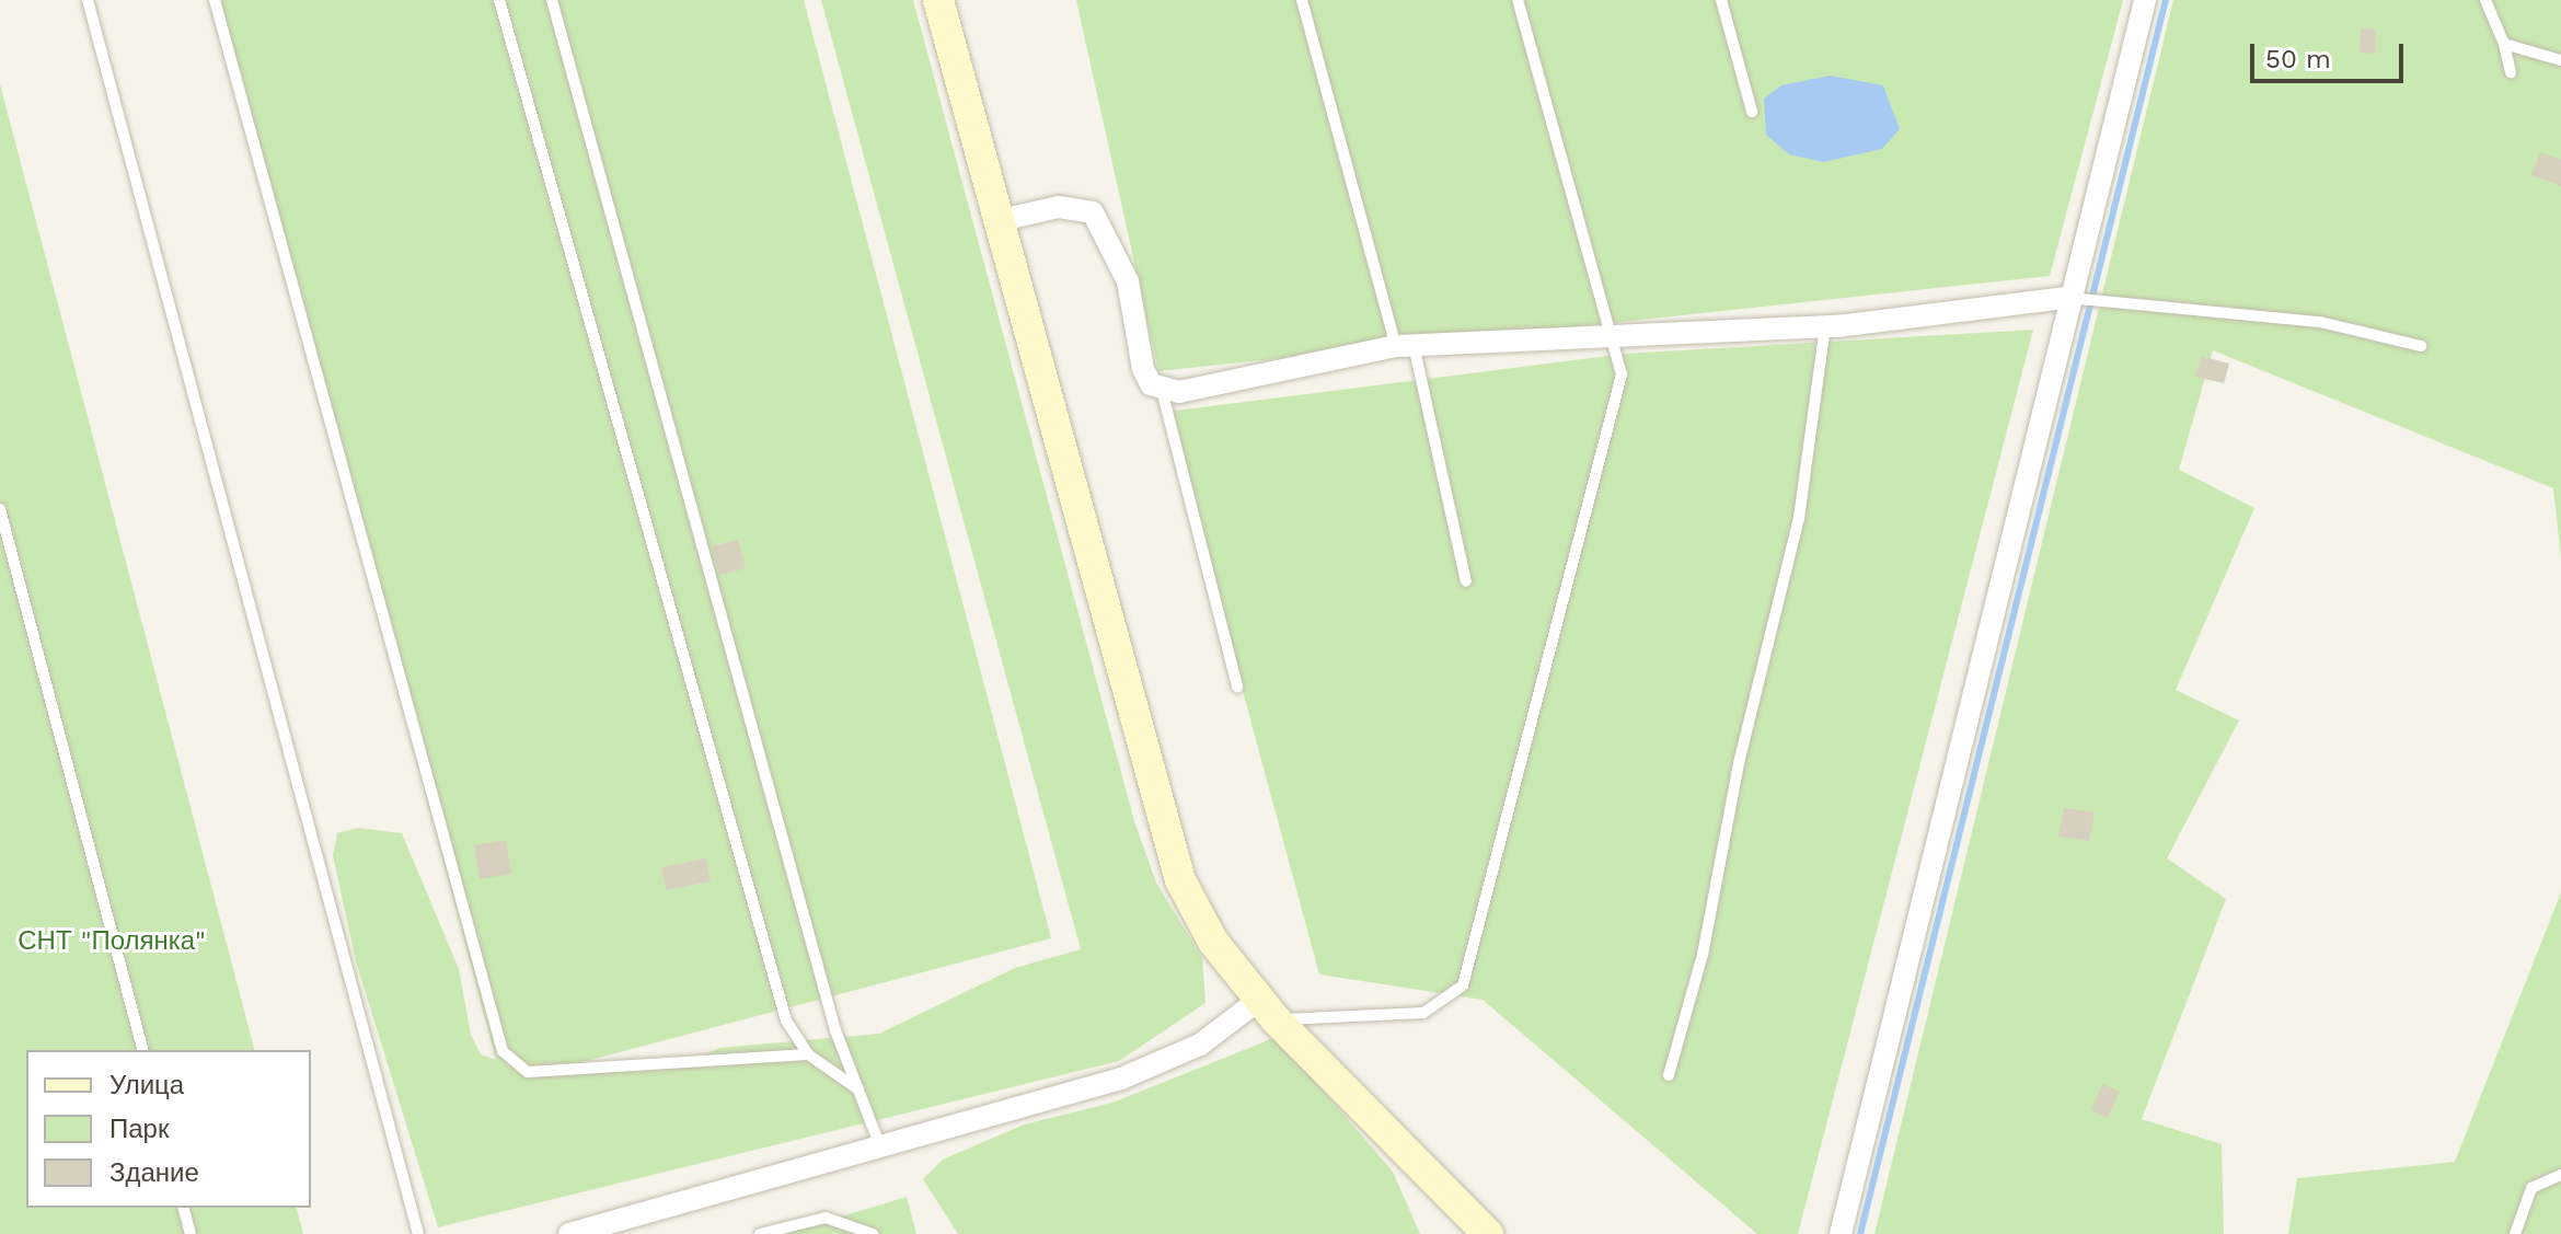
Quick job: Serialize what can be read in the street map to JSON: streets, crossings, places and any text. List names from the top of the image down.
{
  "parks": ["СНТ \"Полянка\""],
  "legend": ["Улица", "Парк", "Здание"],
  "scale_bar": "50 m"
}
